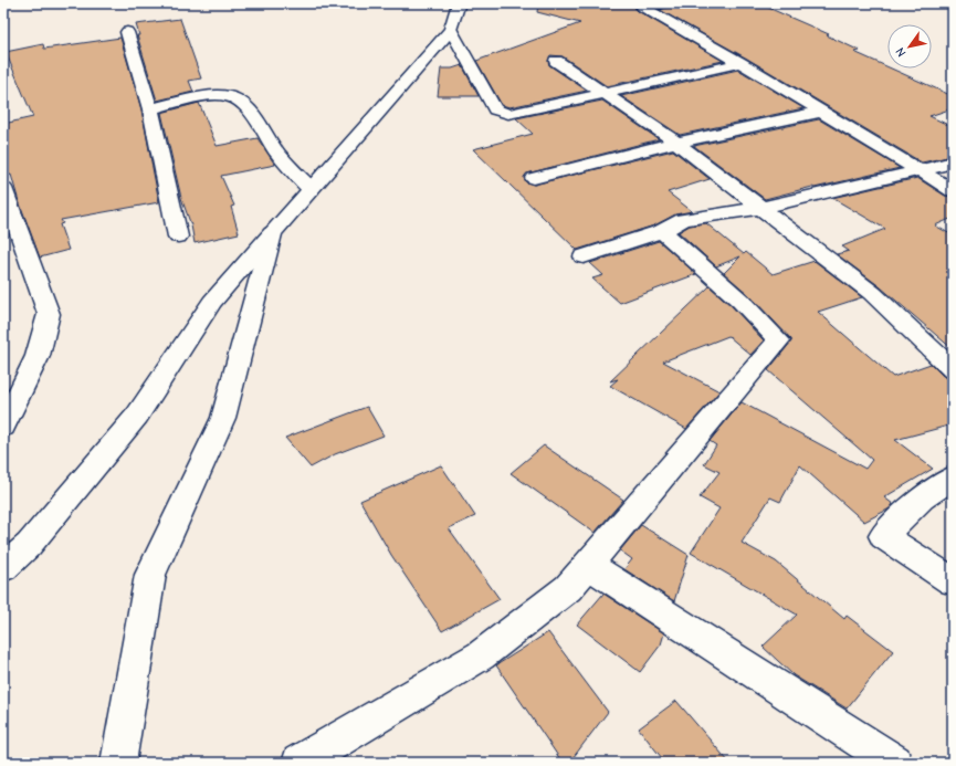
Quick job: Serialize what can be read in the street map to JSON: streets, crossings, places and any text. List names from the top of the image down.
{
  "north": "bottom left"
}
